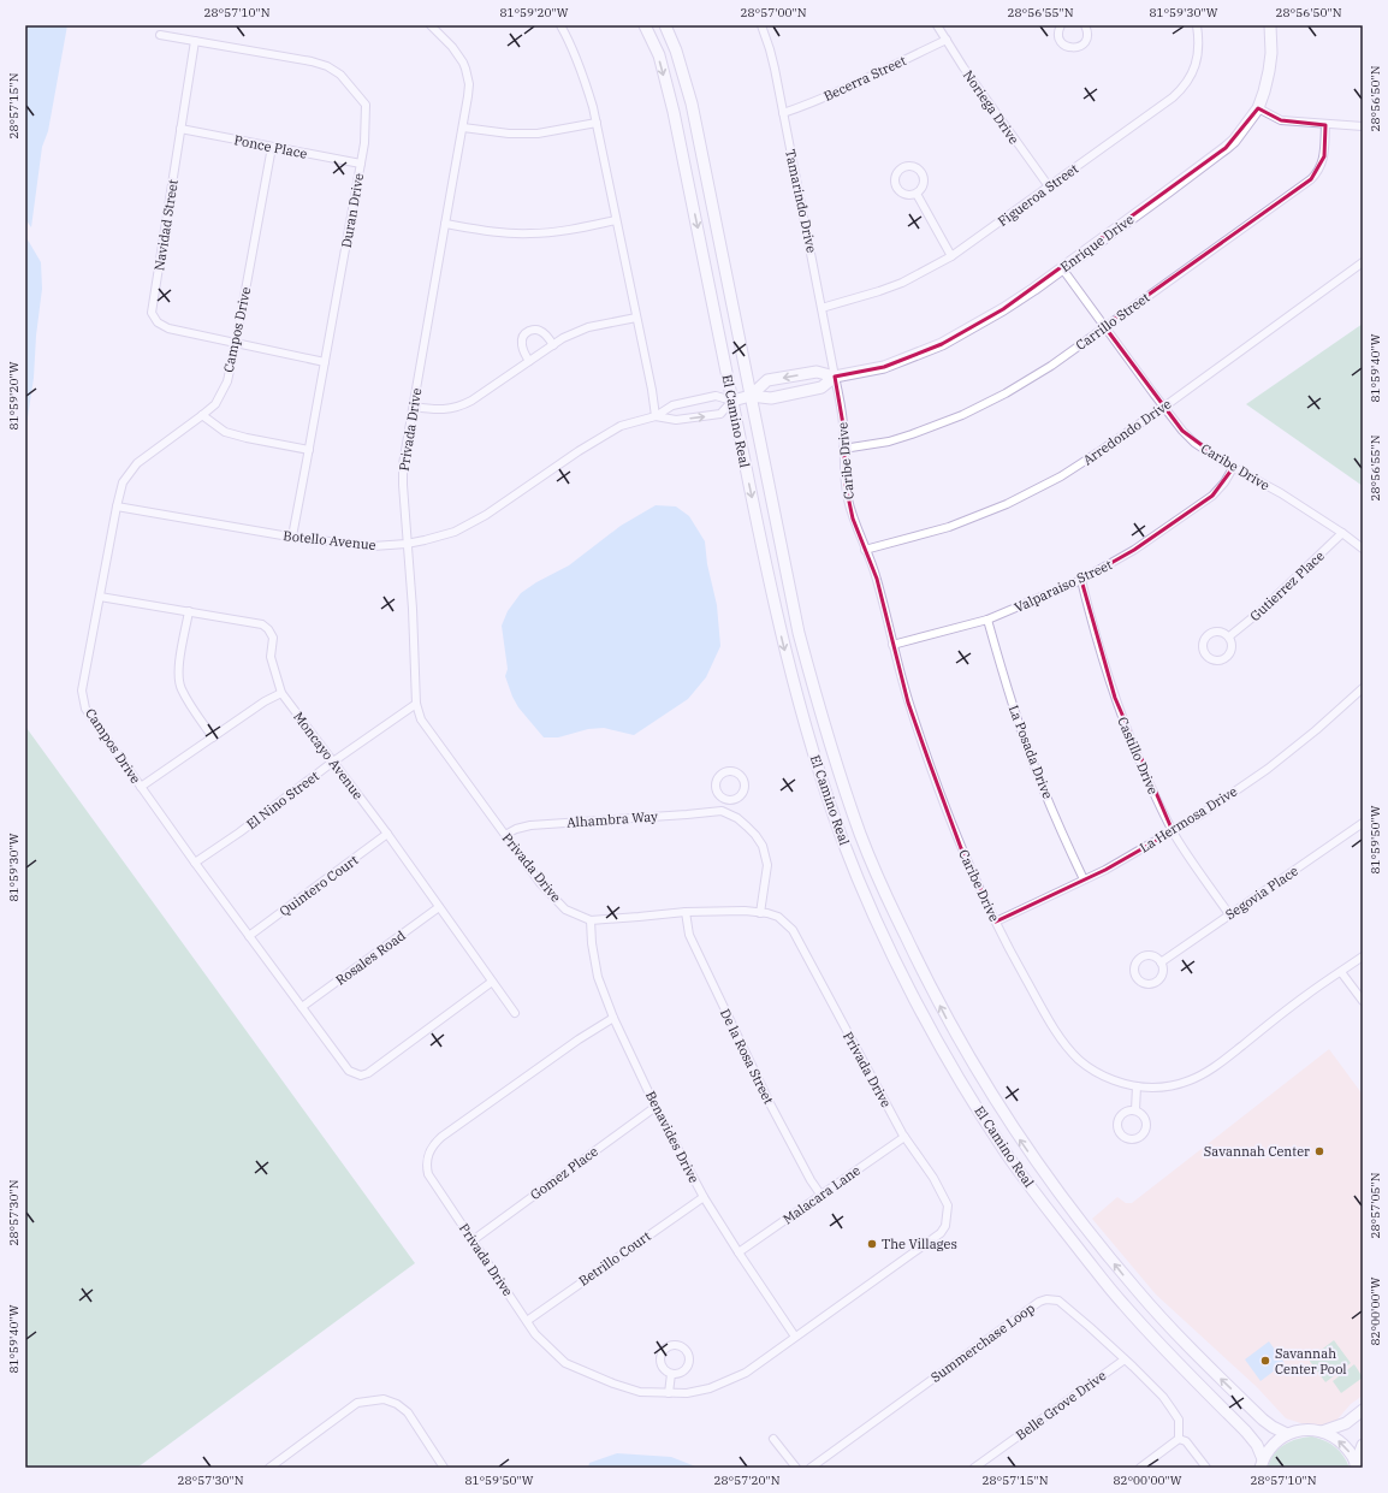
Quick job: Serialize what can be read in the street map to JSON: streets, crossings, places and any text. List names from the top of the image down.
{
  "streets": {
    "main road": ["Enrique Drive", "El Camino Real"],
    "street": [
      "Becerra Street",
      "Noriega Drive",
      "Ponce Place",
      "Figueroa Street",
      "Tamarindo Drive",
      "Duran Drive",
      "Navidad Street",
      "Carrillo Street",
      "Campos Drive",
      "Privada Drive",
      "Arredondo Drive",
      "Caribe Drive",
      "Botello Avenue",
      "Valparaiso Street",
      "Gutierrez Place",
      "La Posada Drive",
      "Moncayo Avenue",
      "Castillo Drive",
      "El Nino Street",
      "Alhambra Way",
      "La Hermosa Drive",
      "Quintero Court",
      "Segovia Place",
      "Rosales Road",
      "De la Rosa Street",
      "Benavides Drive",
      "Gomez Place",
      "Malacara Lane",
      "Betrillo Court",
      "Summerchase Loop",
      "Belle Grove Drive"
    ]
  },
  "crossings": [
    ["Becerra Street", "Noriega Drive"],
    ["Becerra Street", "Tamarindo Drive"],
    ["Noriega Drive", "Figueroa Street"],
    ["Ponce Place", "Duran Drive"],
    ["Ponce Place", "Navidad Street"],
    ["Ponce Place", "Campos Drive"],
    ["Figueroa Street", "Tamarindo Drive"],
    ["Tamarindo Drive", "Enrique Drive"],
    ["Tamarindo Drive", "Caribe Drive"],
    ["Duran Drive", "Navidad Street"],
    ["Duran Drive", "Botello Avenue"],
    ["Navidad Street", "Campos Drive"],
    ["Enrique Drive", "El Camino Real"],
    ["Enrique Drive", "Caribe Drive"],
    ["Carrillo Street", "Caribe Drive"],
    ["Campos Drive", "Botello Avenue"],
    ["Campos Drive", "Moncayo Avenue"],
    ["Campos Drive", "El Nino Street"],
    ["Campos Drive", "Quintero Court"],
    ["Campos Drive", "Rosales Road"],
    ["El Camino Real", "Botello Avenue"],
    ["Privada Drive", "Botello Avenue"],
    ["Privada Drive", "El Nino Street"],
    ["Privada Drive", "Alhambra Way"],
    ["Privada Drive", "De la Rosa Street"],
    ["Privada Drive", "Benavides Drive"],
    ["Privada Drive", "Gomez Place"],
    ["Privada Drive", "Malacara Lane"],
    ["Privada Drive", "Betrillo Court"],
    ["Arredondo Drive", "Caribe Drive"],
    ["Caribe Drive", "Valparaiso Street"],
    ["Caribe Drive", "Gutierrez Place"],
    ["Caribe Drive", "La Hermosa Drive"],
    ["Valparaiso Street", "La Posada Drive"],
    ["Valparaiso Street", "Castillo Drive"],
    ["La Posada Drive", "La Hermosa Drive"],
    ["Moncayo Avenue", "El Nino Street"],
    ["Moncayo Avenue", "Quintero Court"],
    ["Moncayo Avenue", "Rosales Road"],
    ["Castillo Drive", "La Hermosa Drive"],
    ["Castillo Drive", "Segovia Place"],
    ["De la Rosa Street", "Malacara Lane"],
    ["Benavides Drive", "Gomez Place"],
    ["Benavides Drive", "Malacara Lane"],
    ["Benavides Drive", "Betrillo Court"],
    ["Summerchase Loop", "Belle Grove Drive"]
  ],
  "places": ["Savannah Center", "The Villages", "Savannah Center Pool"],
  "coordinates": [
    "28°57'10\"N",
    "81°59'20\"W",
    "28°57'00\"N",
    "28°56'55\"N",
    "81°59'30\"W",
    "28°56'50\"N",
    "28°57'15\"N",
    "81°59'40\"W",
    "81°59'50\"W",
    "28°57'05\"N",
    "28°57'30\"N",
    "82°00'00\"W",
    "28°57'20\"N"
  ]
}
